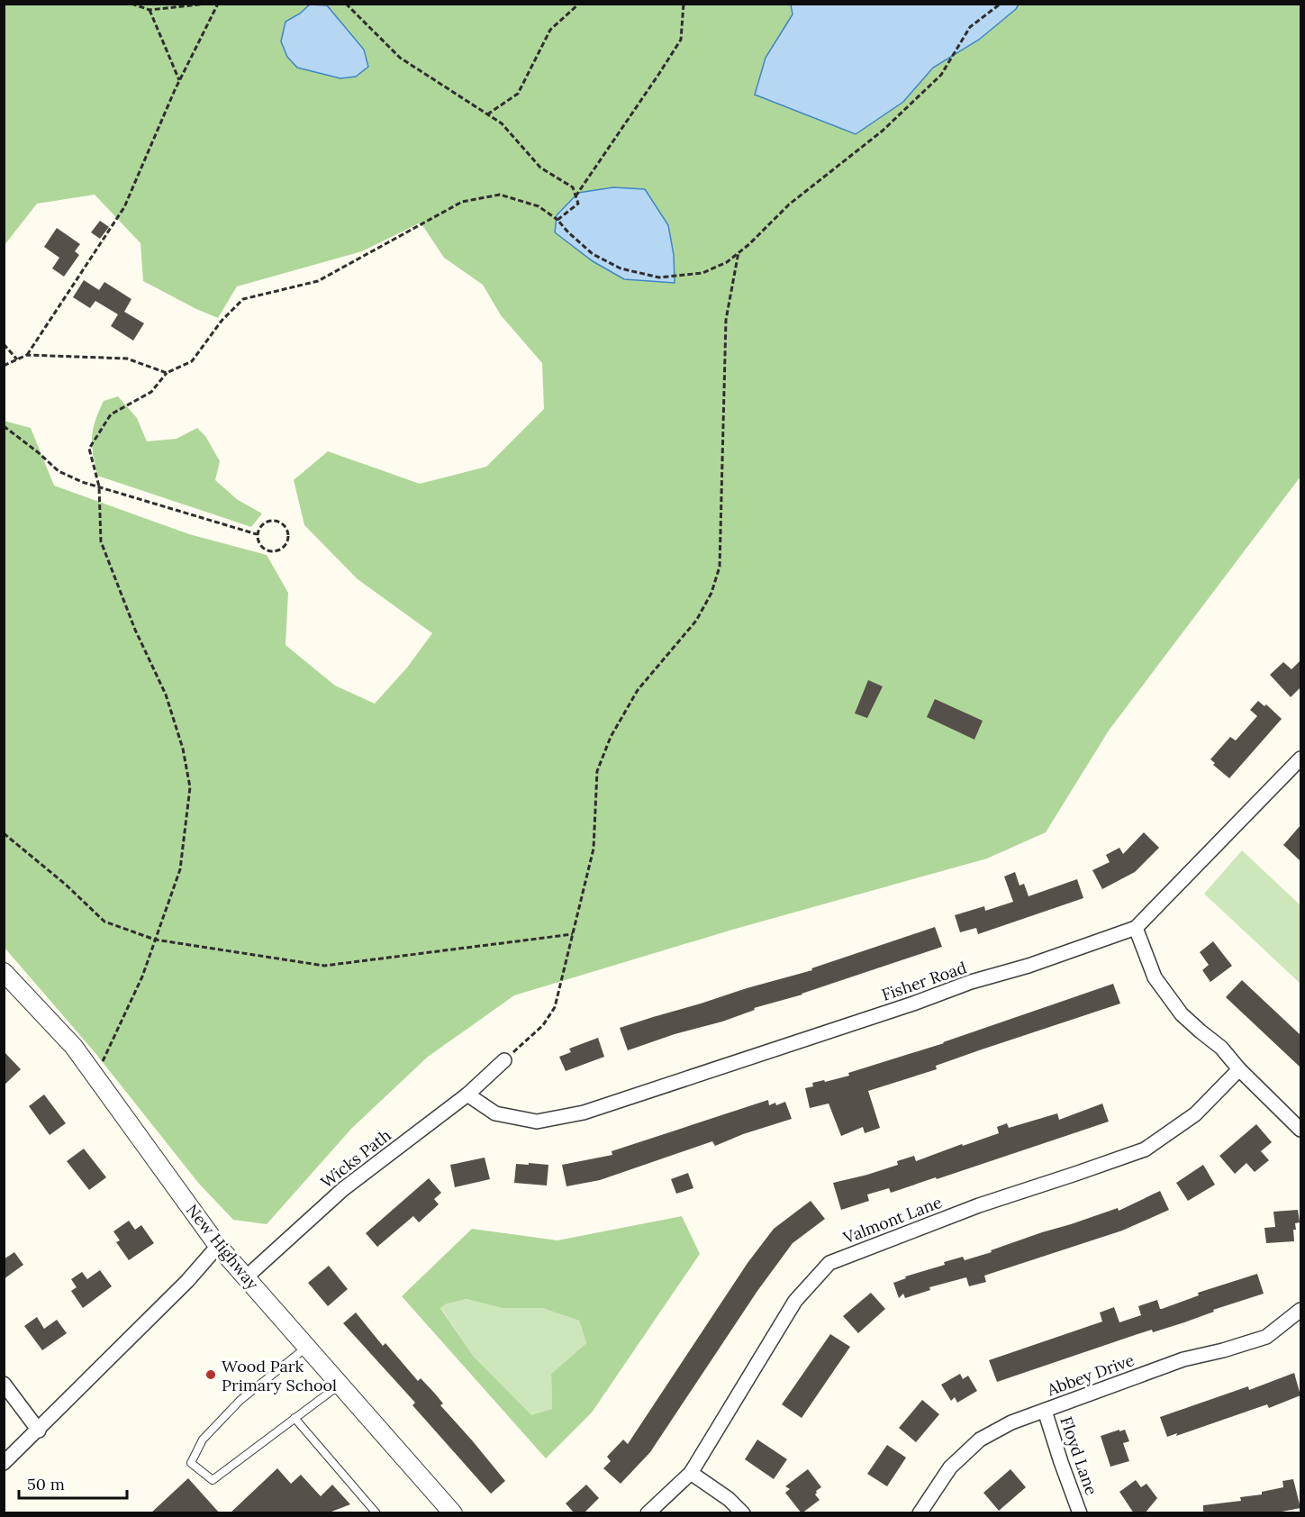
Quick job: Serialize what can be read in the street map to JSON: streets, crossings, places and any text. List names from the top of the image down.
{
  "streets": {
    "street": [
      "Fisher Road",
      "Wicks Path",
      "Valmont Lane",
      "New Highway",
      "Abbey Drive",
      "Floyd Lane"
    ]
  },
  "crossings": [
    ["Fisher Road", "Wicks Path"],
    ["Wicks Path", "New Highway"],
    ["Abbey Drive", "Floyd Lane"]
  ],
  "places": ["Wood Park Primary School"],
  "scale_bar": "50 m"
}
